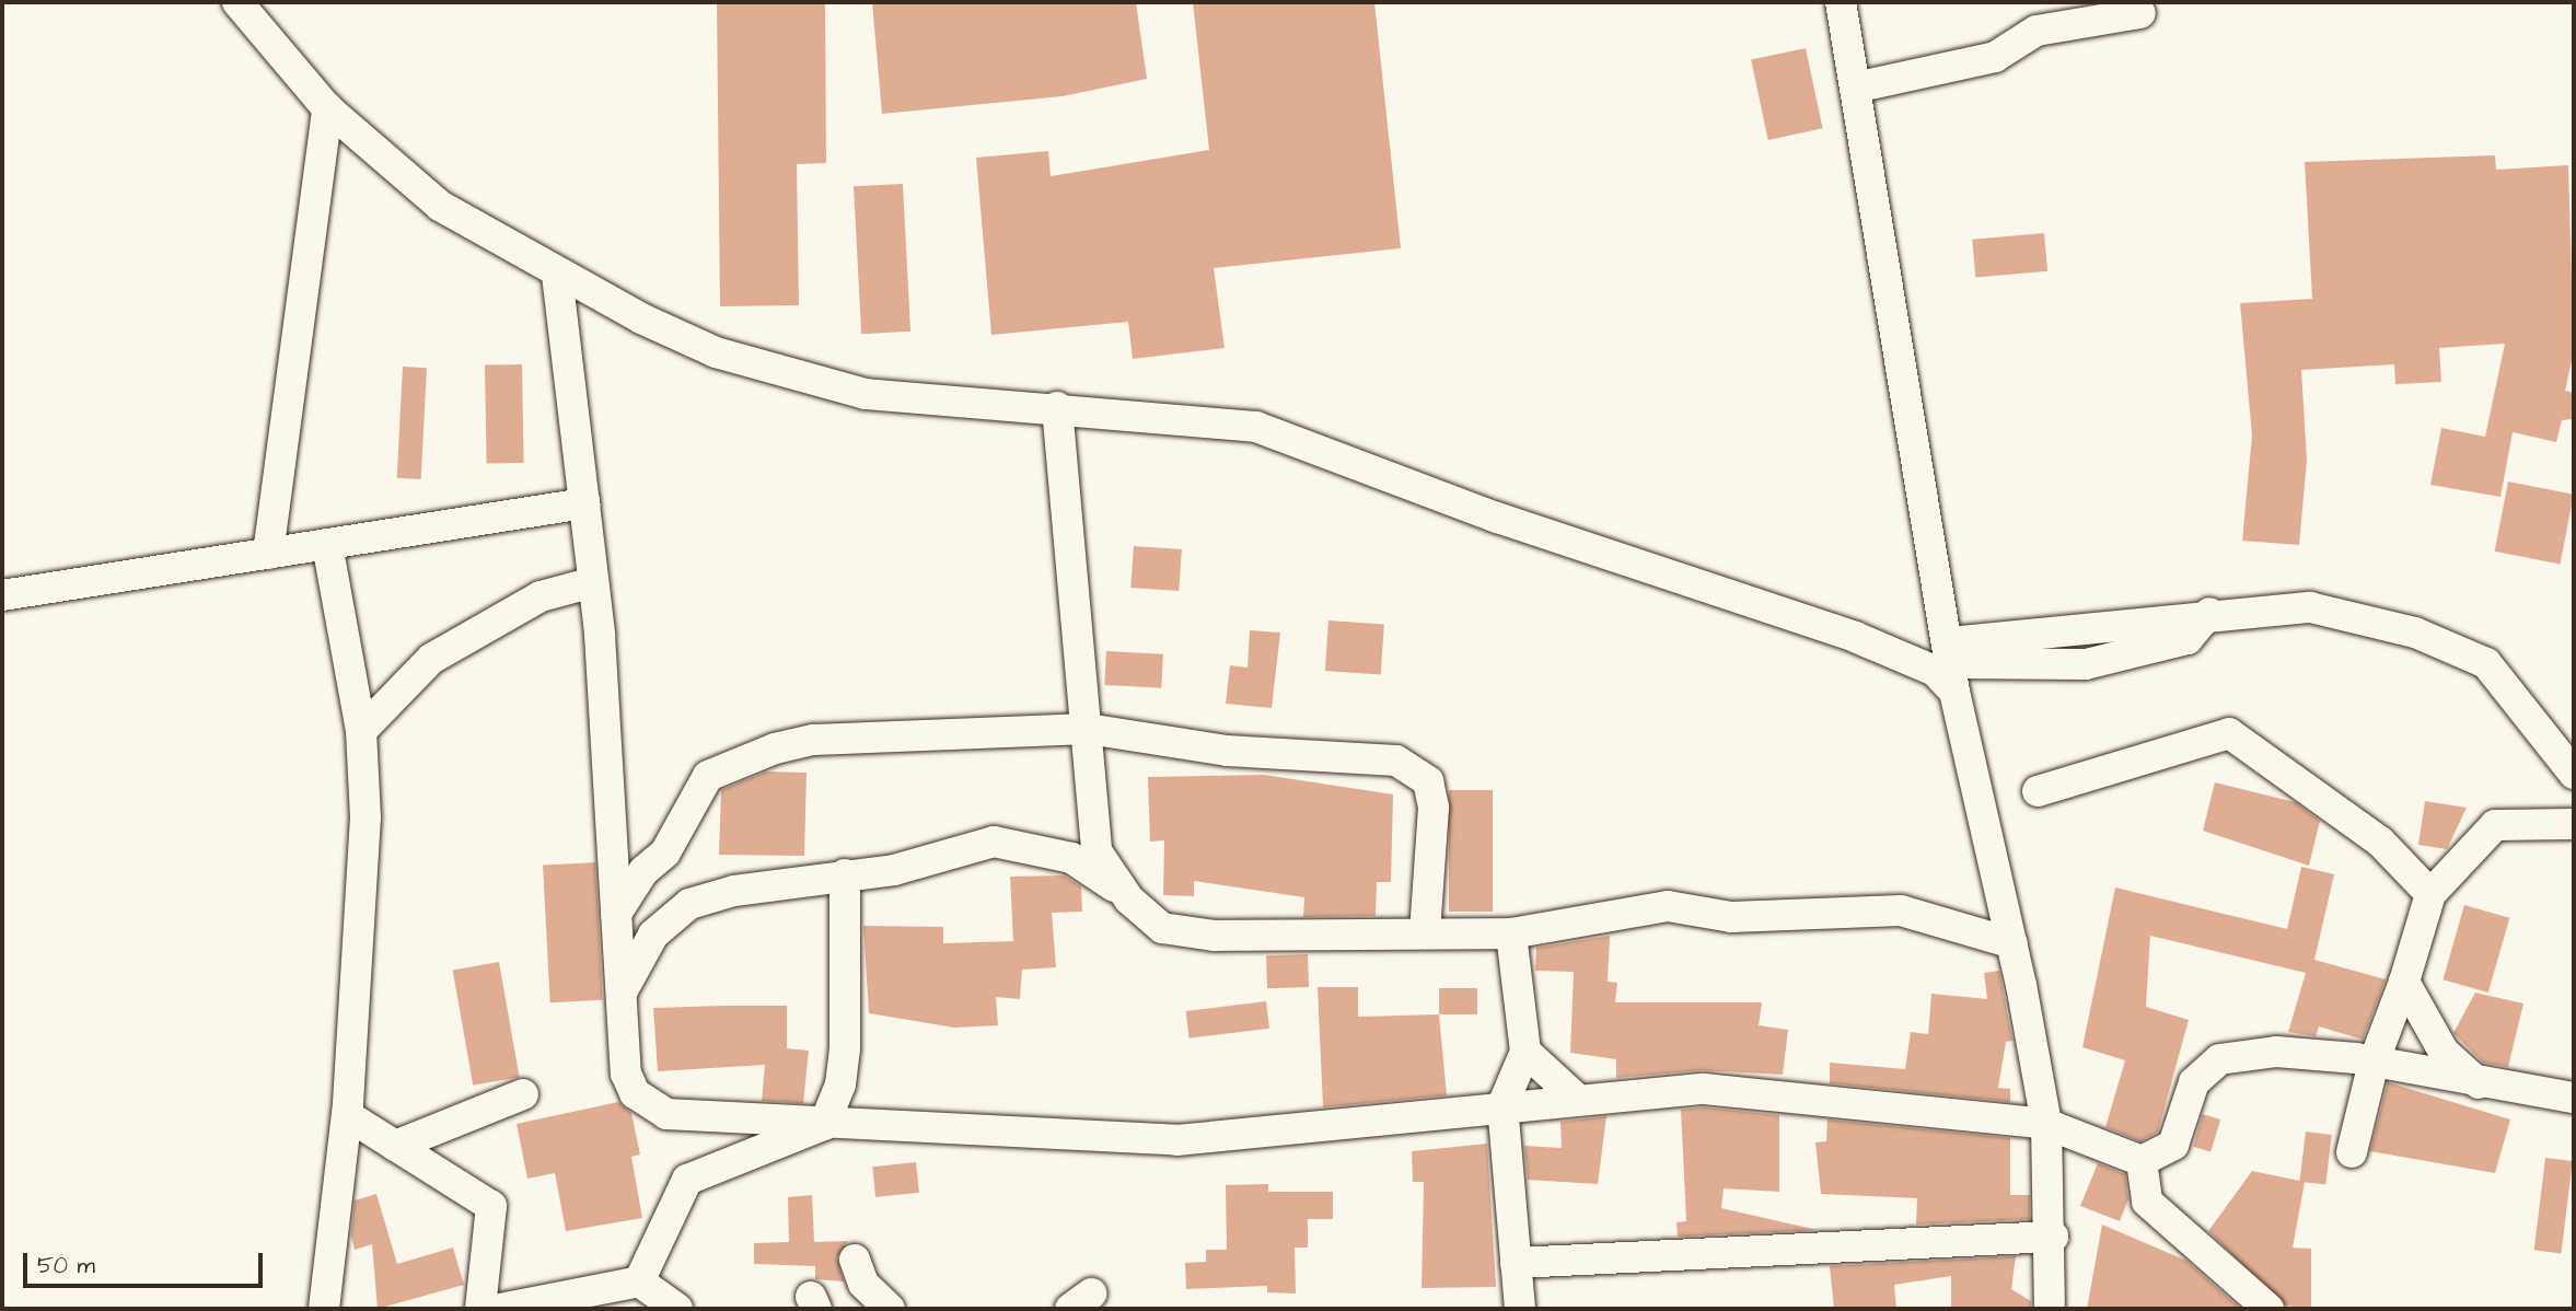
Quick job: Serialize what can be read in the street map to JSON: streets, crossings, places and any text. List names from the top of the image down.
{
  "scale_bar": "50 m"
}
